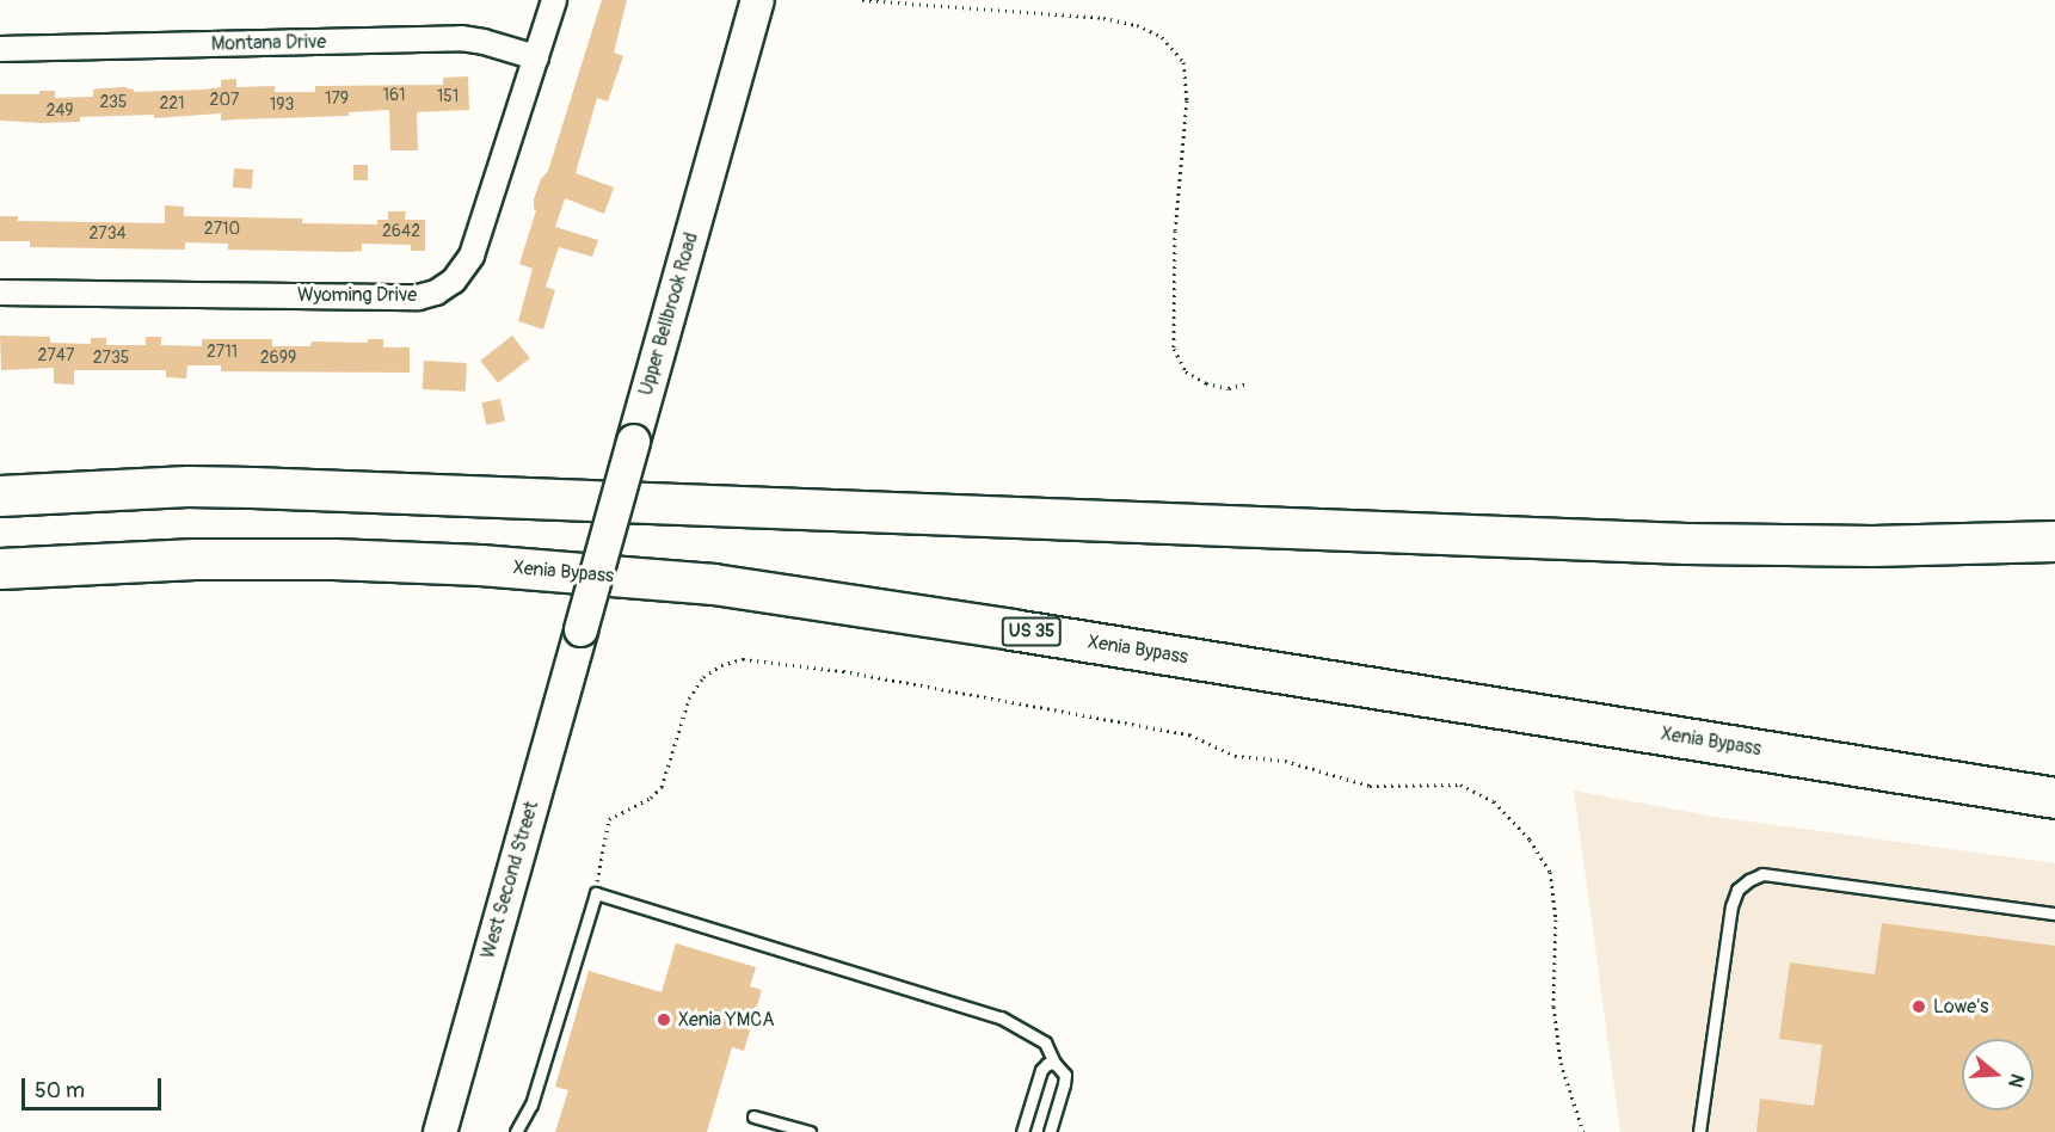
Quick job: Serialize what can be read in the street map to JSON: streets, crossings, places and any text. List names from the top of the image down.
{
  "streets": {
    "highway": ["Xenia Bypass", "US 35"],
    "main road": ["Upper Bellbrook Road", "West Second Street"],
    "street": ["Montana Drive", "Wyoming Drive"]
  },
  "crossings": [
    ["Montana Drive", "Wyoming Drive"],
    ["Upper Bellbrook Road", "West Second Street"]
  ],
  "places": ["Lowe's", "Xenia YMCA"],
  "house_numbers": [
    "161",
    "151",
    "179",
    "207",
    "235",
    "221",
    "193",
    "249",
    "2710",
    "2642",
    "2734",
    "2711",
    "2747",
    "2735",
    "2699"
  ],
  "scale_bar": "50 m",
  "north": "right"
}
